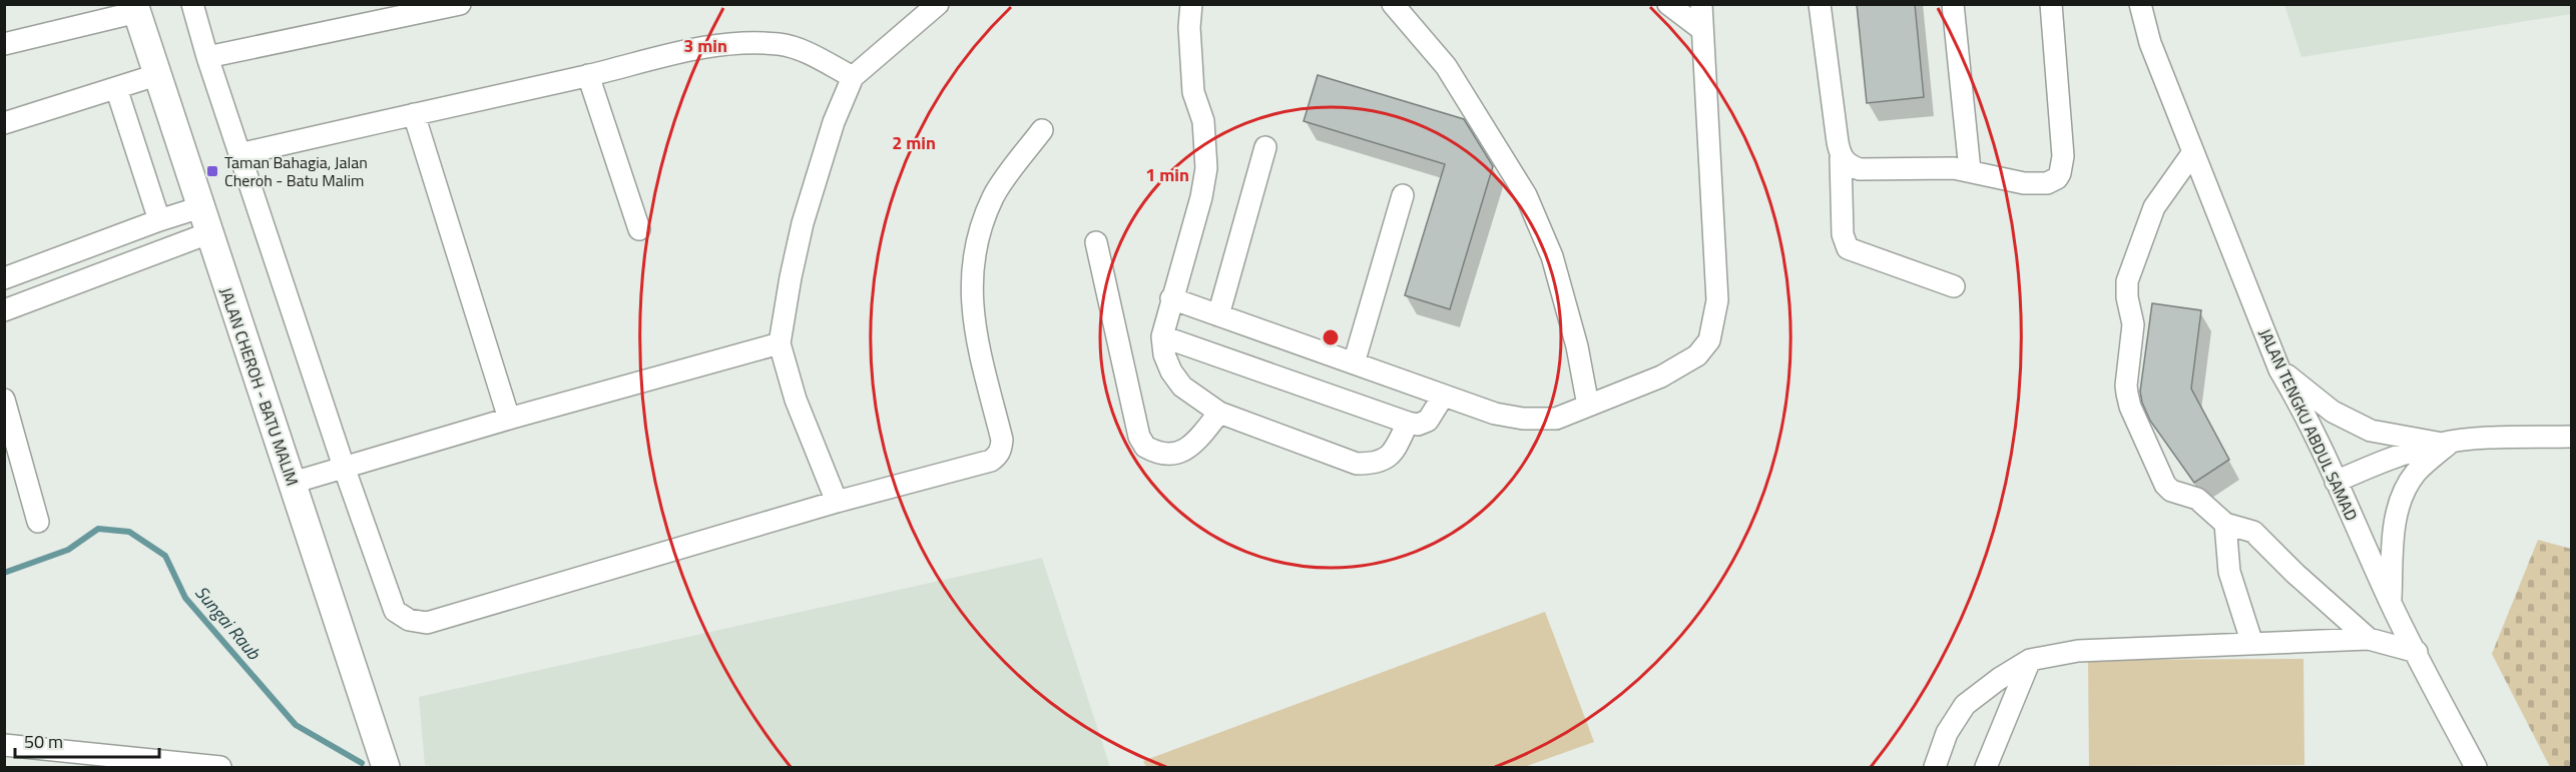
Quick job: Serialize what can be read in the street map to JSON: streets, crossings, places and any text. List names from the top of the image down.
{
  "streets": {
    "main road": ["JALAN CHEROH - BATU MALIM"],
    "street": ["JALAN TENGKU ABDUL SAMAD"]
  },
  "water": ["Sungai Raub"],
  "places": {
    "transit": ["Taman Bahagia, Jalan Cheroh - Batu Malim"]
  },
  "scale_bar": "50 m",
  "rings": ["3 min", "2 min", "1 min"]
}
